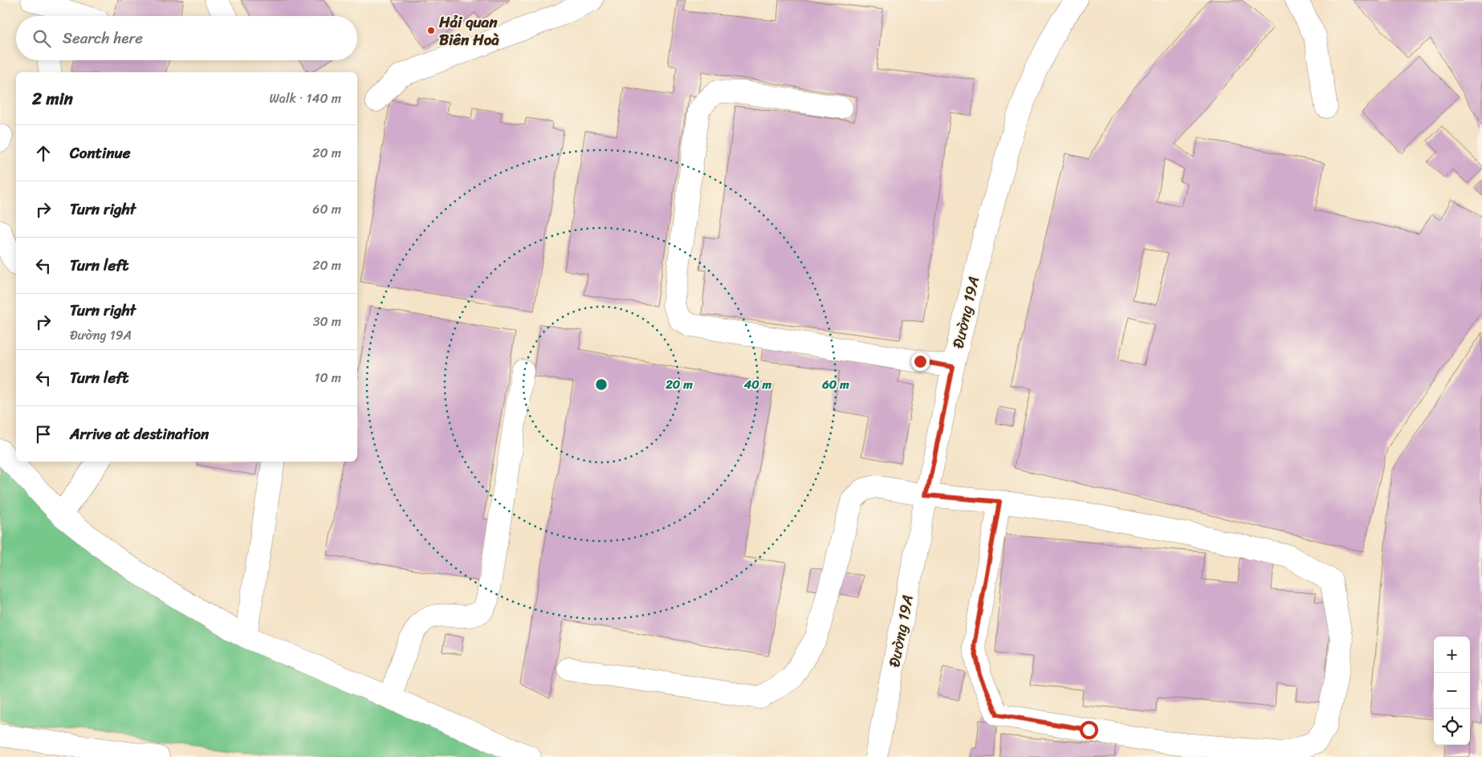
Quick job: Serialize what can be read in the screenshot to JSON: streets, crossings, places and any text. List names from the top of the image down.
{
  "streets": {
    "street": ["Đường 19A"]
  },
  "places": ["Hải quan Biên Hoà"],
  "page": {
    "search": "Search here",
    "heading": ["2 min", "Walk · 140 m"],
    "list": [
      ["Continue", "20 m"],
      ["Turn right", "60 m"],
      ["Turn left", "20 m"],
      ["Turn right", "Đường 19A", "30 m"],
      ["Turn left", "10 m"],
      "Arrive at destination"
    ],
    "map_buttons": ["+", "−"]
  },
  "rings": ["20 m", "40 m", "60 m"]
}
